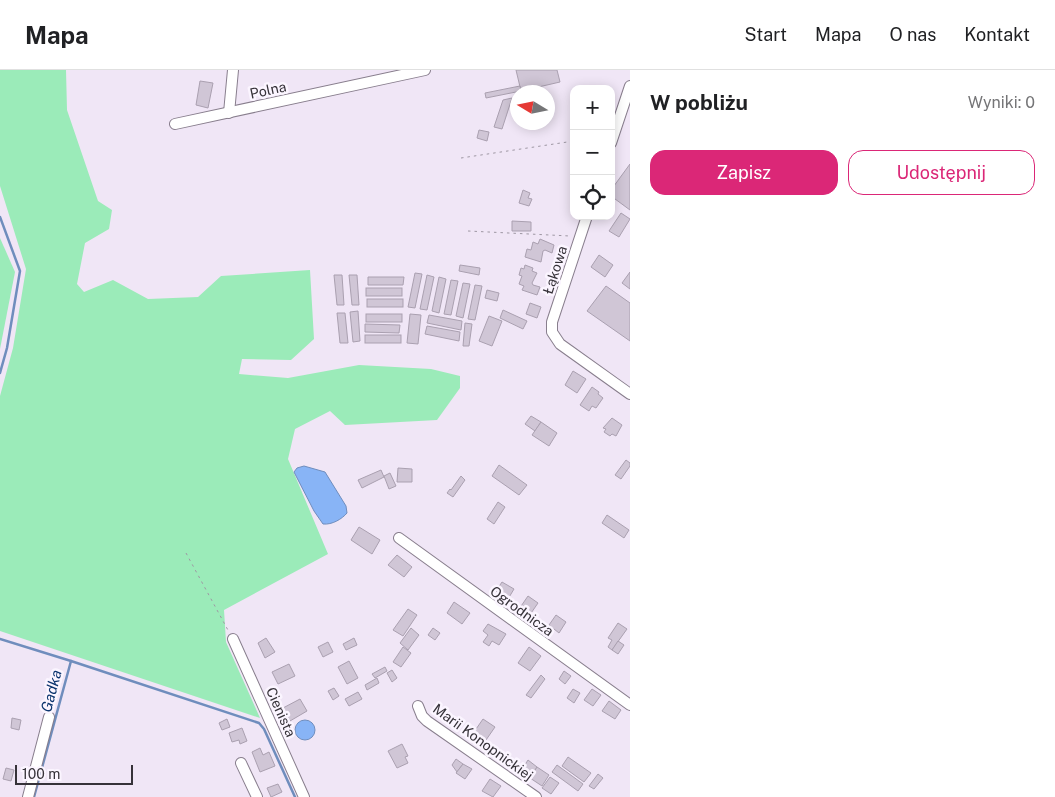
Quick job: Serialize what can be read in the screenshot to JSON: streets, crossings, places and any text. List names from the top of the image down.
{
  "streets": {
    "street": [
      "Polna",
      "Łąkowa",
      "Ogrodnicza",
      "Cienista",
      "Marii Konopnickiej"
    ]
  },
  "water": ["Gadka"],
  "scale_bar": "100 m",
  "north": "left",
  "page": {
    "header": "Mapa",
    "nav": [
      "Start",
      "Mapa",
      "O nas",
      "Kontakt"
    ],
    "heading": ["W pobliżu", "Wyniki: 0"],
    "map_buttons": ["+", "−"],
    "buttons": ["Zapisz", "Udostępnij"],
    "scale": "100 m"
  }
}
